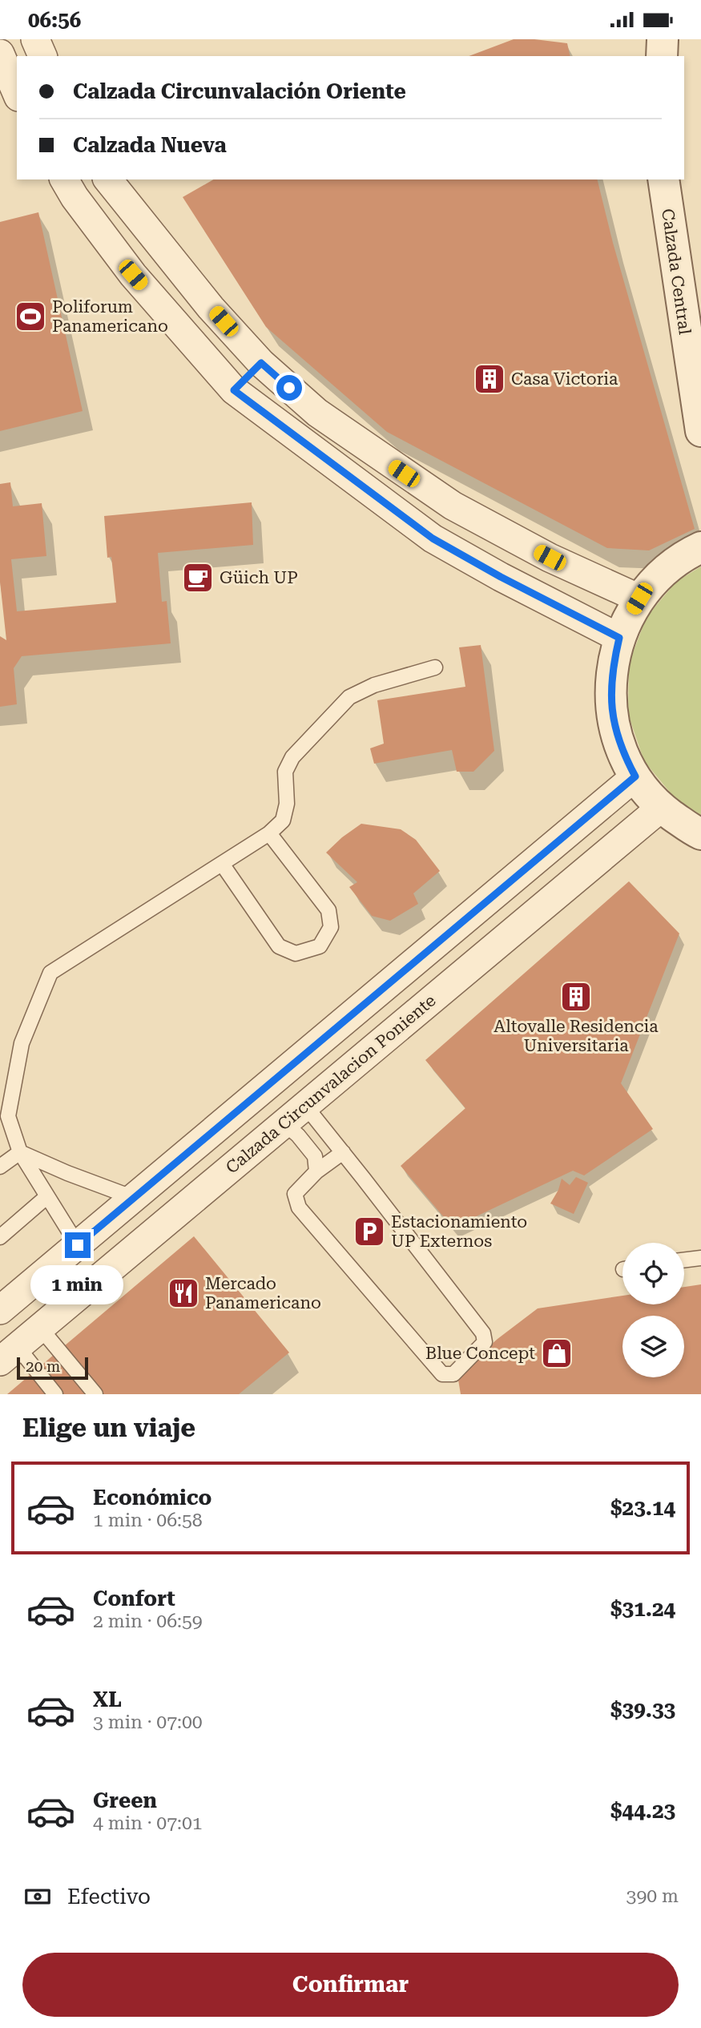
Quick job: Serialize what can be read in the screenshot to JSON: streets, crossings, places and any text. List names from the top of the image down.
{
  "streets": {
    "street": ["Calzada Central", "Calzada Circunvalacion Poniente"]
  },
  "places": {
    "sports": ["Poliforum Panamericano"],
    "building": ["Casa Victoria", "Altovalle Residencia Universitaria"],
    "cafe": ["Güich UP"],
    "parking": ["Estacionamiento UP Externos"],
    "restaurant": ["Mercado Panamericano"],
    "shop": ["Blue Concept"]
  },
  "scale_bar": "20 m",
  "page": {
    "status": "06:56",
    "banner": ["Calzada Circunvalación Oriente", "Calzada Nueva"],
    "bubble": "1 min",
    "scale": "20 m",
    "heading": "Elige un viaje",
    "list": [
      {
        "name": "Económico",
        "note": "1 min · 06:58",
        "value": "$23.14"
      },
      {
        "name": "Confort",
        "note": "2 min · 06:59",
        "value": "$31.24"
      },
      {
        "name": "XL",
        "note": "3 min · 07:00",
        "value": "$39.33"
      },
      {
        "name": "Green",
        "note": "4 min · 07:01",
        "value": "$44.23"
      }
    ],
    "pay": ["Efectivo", "390 m"],
    "buttons": "Confirmar"
  }
}
